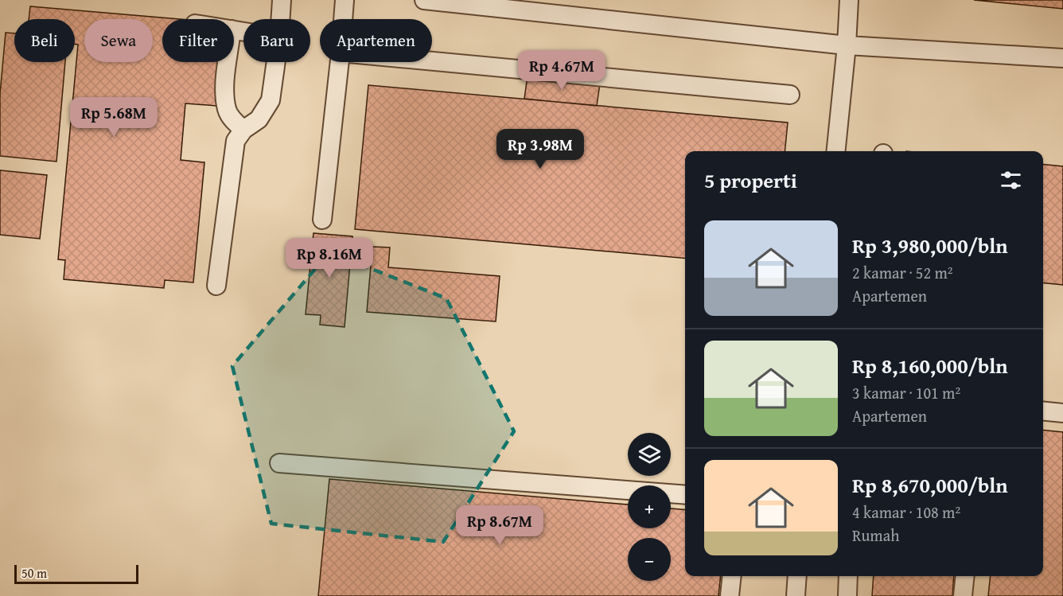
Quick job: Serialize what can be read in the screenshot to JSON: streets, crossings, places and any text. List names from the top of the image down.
{
  "scale_bar": "50 m",
  "page": {
    "chip": [
      "Beli",
      "Sewa",
      "Filter",
      "Baru",
      "Apartemen"
    ],
    "price": [
      "Rp 4.67M",
      "Rp 5.68M",
      "Rp 3.98M",
      "Rp 8.16M",
      "Rp 8.67M"
    ],
    "heading": "5 properti",
    "list": [
      {
        "name": "Rp 3,980,000/bln",
        "note": "2 kamar · 52 m² · Apartemen"
      },
      {
        "name": "Rp 8,160,000/bln",
        "note": "3 kamar · 101 m² · Apartemen"
      },
      {
        "name": "Rp 8,670,000/bln",
        "note": "4 kamar · 108 m² · Rumah"
      }
    ],
    "map_buttons": ["+", "−"],
    "scale": "50 m"
  }
}
